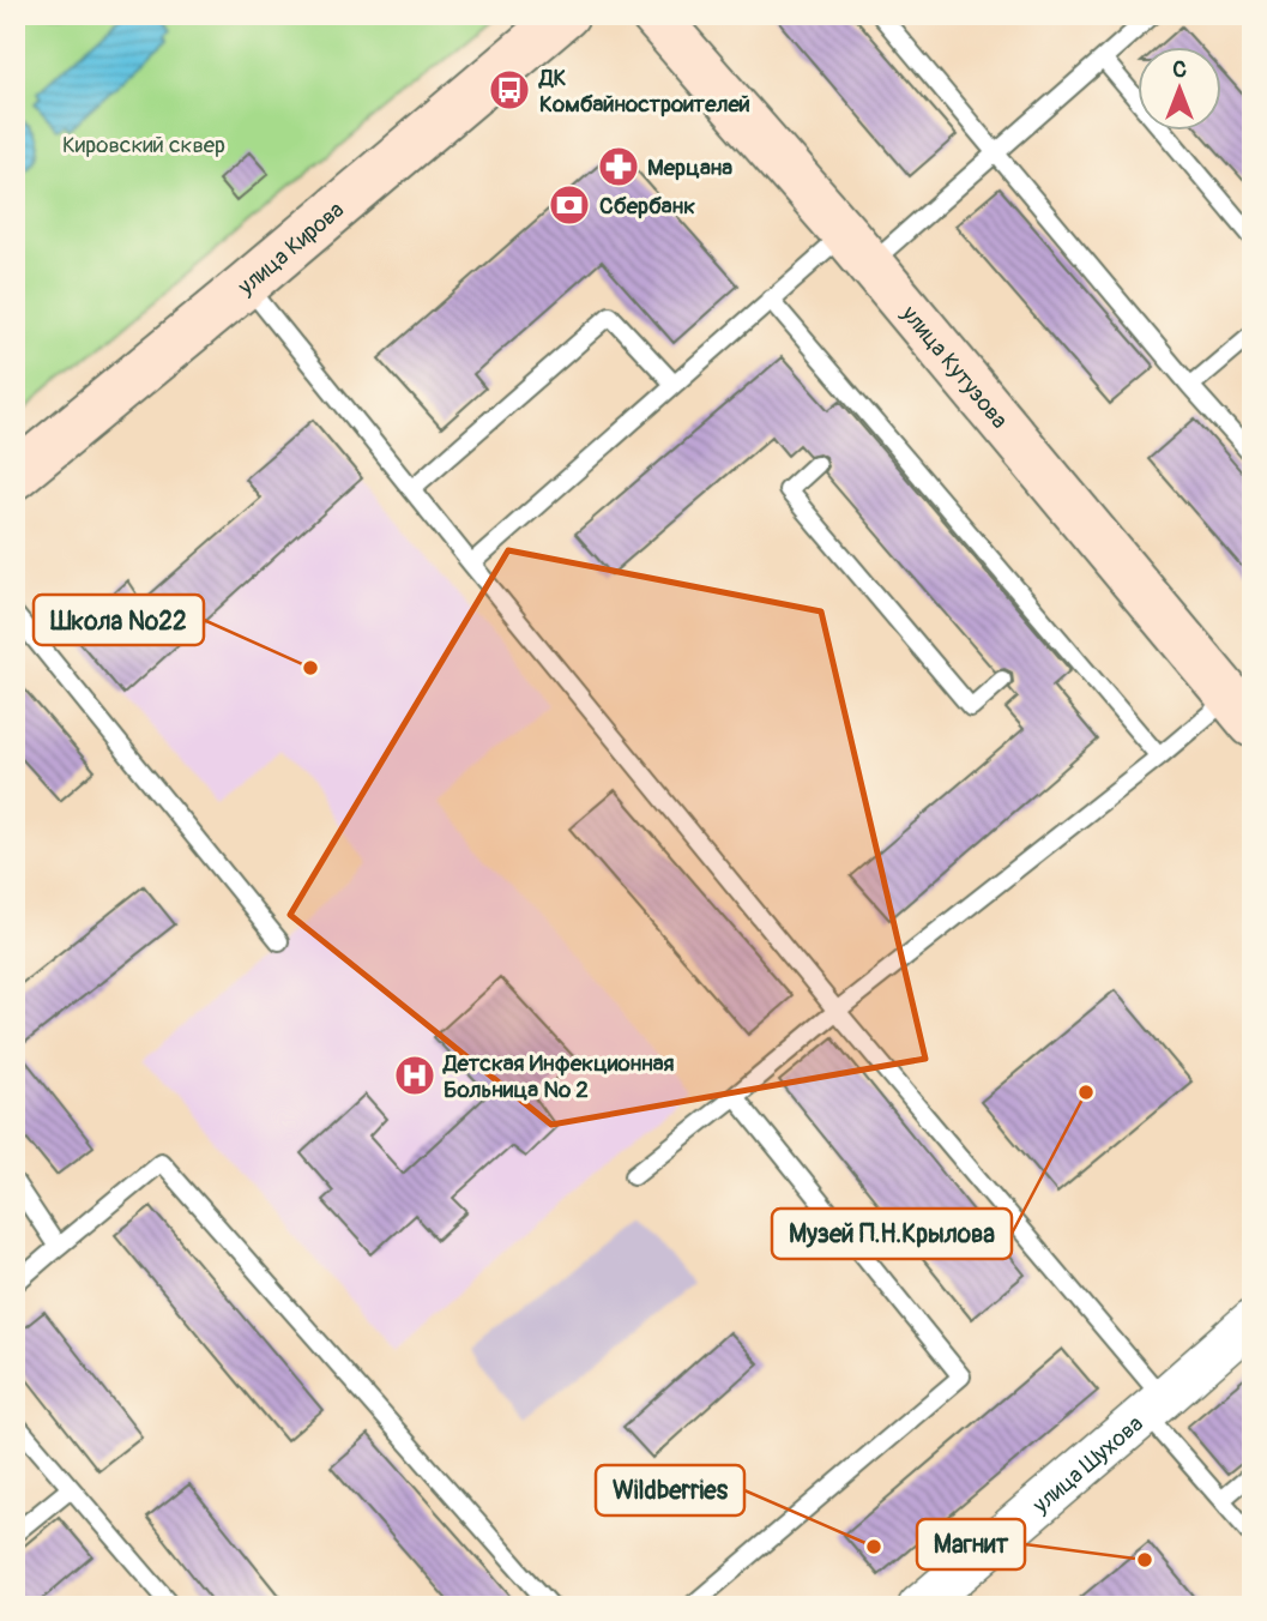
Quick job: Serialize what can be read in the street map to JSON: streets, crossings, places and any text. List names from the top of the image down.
{
  "streets": {
    "main road": ["улица Кирова", "улица Кутузова"],
    "street": ["улица Шухова"]
  },
  "parks": ["Кировский сквер"],
  "places": {
    "bus stop": ["ДК Комбайностроителей"],
    "pharmacy": ["Мерцана"],
    "bank": ["Сбербанк"],
    "other": [
      "Школа №22",
      "Музей П.Н.Крылова",
      "Wildberries",
      "Магнит"
    ],
    "hospital": ["Детская Инфекционная Больница № 2"]
  },
  "north": "top"
}
